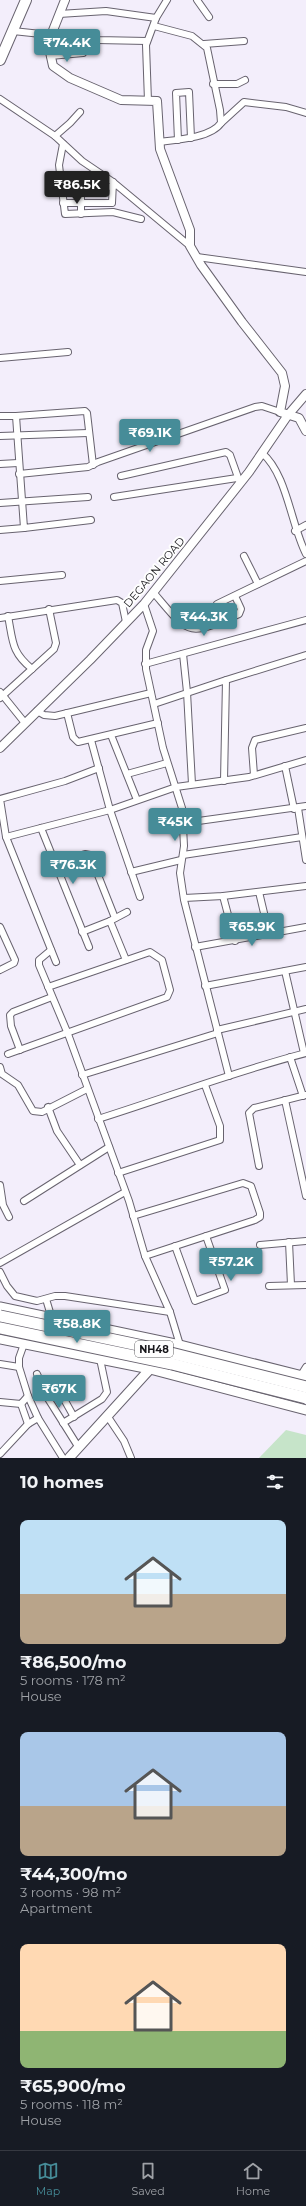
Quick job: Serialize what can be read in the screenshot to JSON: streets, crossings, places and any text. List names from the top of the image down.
{
  "streets": {
    "highway": ["NH48"],
    "street": ["DEGAON ROAD"]
  },
  "page": {
    "price": [
      "₹74.4K",
      "₹86.5K",
      "₹69.1K",
      "₹44.3K",
      "₹45K",
      "₹76.3K",
      "₹65.9K",
      "₹57.2K",
      "₹58.8K",
      "₹67K"
    ],
    "heading": "10 homes",
    "list": [
      {
        "name": "₹86,500/mo",
        "note": "5 rooms · 178 m² · House"
      },
      {
        "name": "₹44,300/mo",
        "note": "3 rooms · 98 m² · Apartment"
      },
      {
        "name": "₹65,900/mo",
        "note": "5 rooms · 118 m² · House"
      }
    ],
    "tabs": ["Map", "Saved", "Home"]
  }
}
